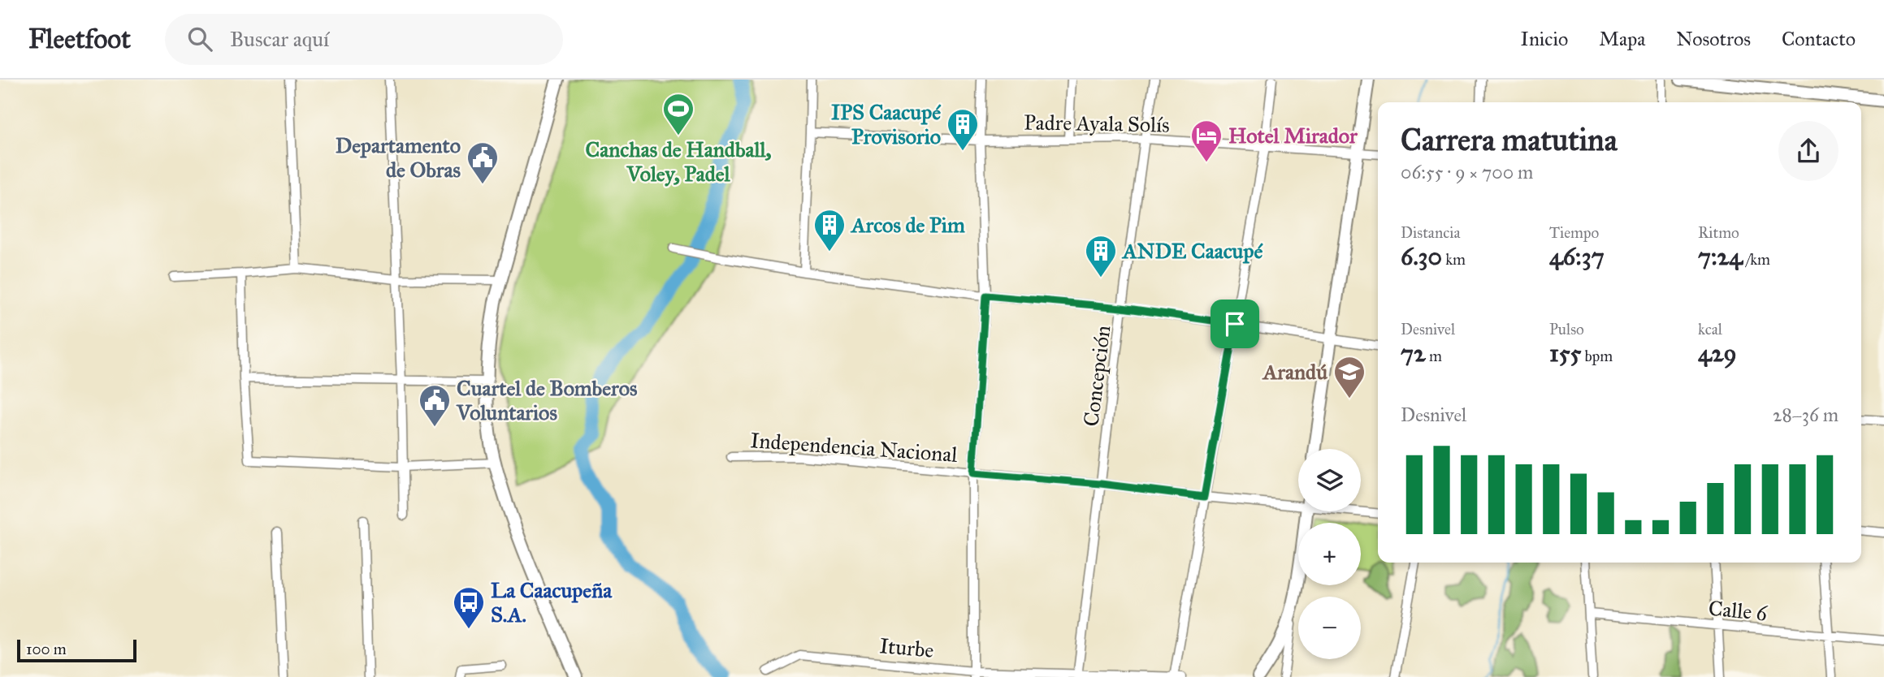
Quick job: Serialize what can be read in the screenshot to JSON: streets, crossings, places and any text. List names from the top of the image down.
{
  "streets": {
    "street": [
      "Padre Ayala Solís",
      "Concepción",
      "Independencia Nacional",
      "Calle 6",
      "Iturbe"
    ]
  },
  "crossings": [
    ["Padre Ayala Solís", "Concepción"],
    ["Concepción", "Independencia Nacional"],
    ["Concepción", "Iturbe"]
  ],
  "places": {
    "sports": ["Canchas de Handball, Voley, Padel"],
    "building": ["IPS Caacupé Provisorio", "Arcos de Pim", "ANDE Caacupé"],
    "hotel": ["Hotel Mirador"],
    "public building": ["Departamento de Obras", "Cuartel de Bomberos Voluntarios"],
    "school or university": ["Arandú"],
    "bus stop": ["La Caacupeña S.A."]
  },
  "scale_bar": "100 m",
  "page": {
    "header": "Fleetfoot",
    "search": "Buscar aquí",
    "nav": [
      "Inicio",
      "Mapa",
      "Nosotros",
      "Contacto"
    ],
    "heading": ["Carrera matutina", "06:55 · 9 × 700 m"],
    "stats": [
      ["Distancia", "6.30 km"],
      ["Tiempo", "46:37"],
      ["Ritmo", "7:24 /km"],
      ["Desnivel", "72 m"],
      ["Pulso", "155 bpm"],
      ["kcal", "429"]
    ],
    "chart": ["Desnivel", "28–36 m"],
    "map_buttons": ["+", "−"],
    "scale": "100 m"
  }
}
